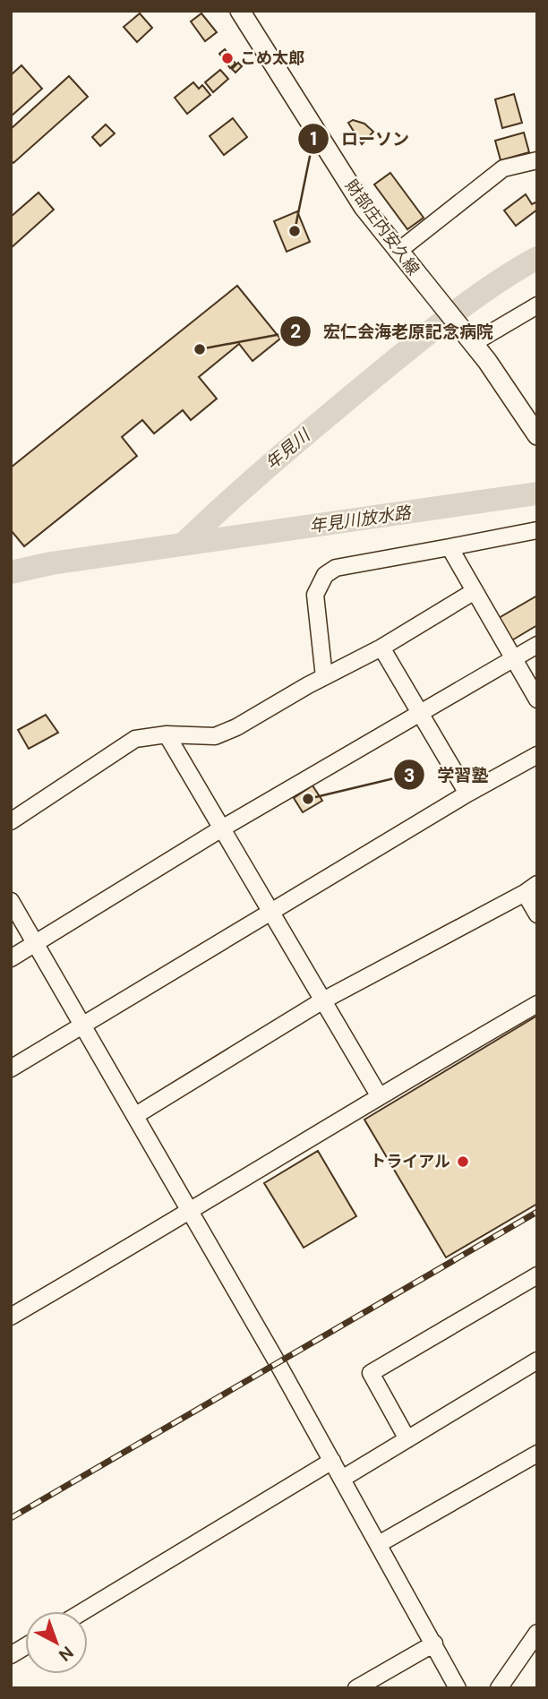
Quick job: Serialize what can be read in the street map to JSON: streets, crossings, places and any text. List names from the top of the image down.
{
  "streets": {
    "main road": ["財部庄内安久線"]
  },
  "water": ["年見川", "年見川放水路"],
  "places": [
    "こめ太郎",
    "ローソン",
    "宏仁会海老原記念病院",
    "学習塾",
    "トライアル"
  ],
  "north": "bottom right"
}
